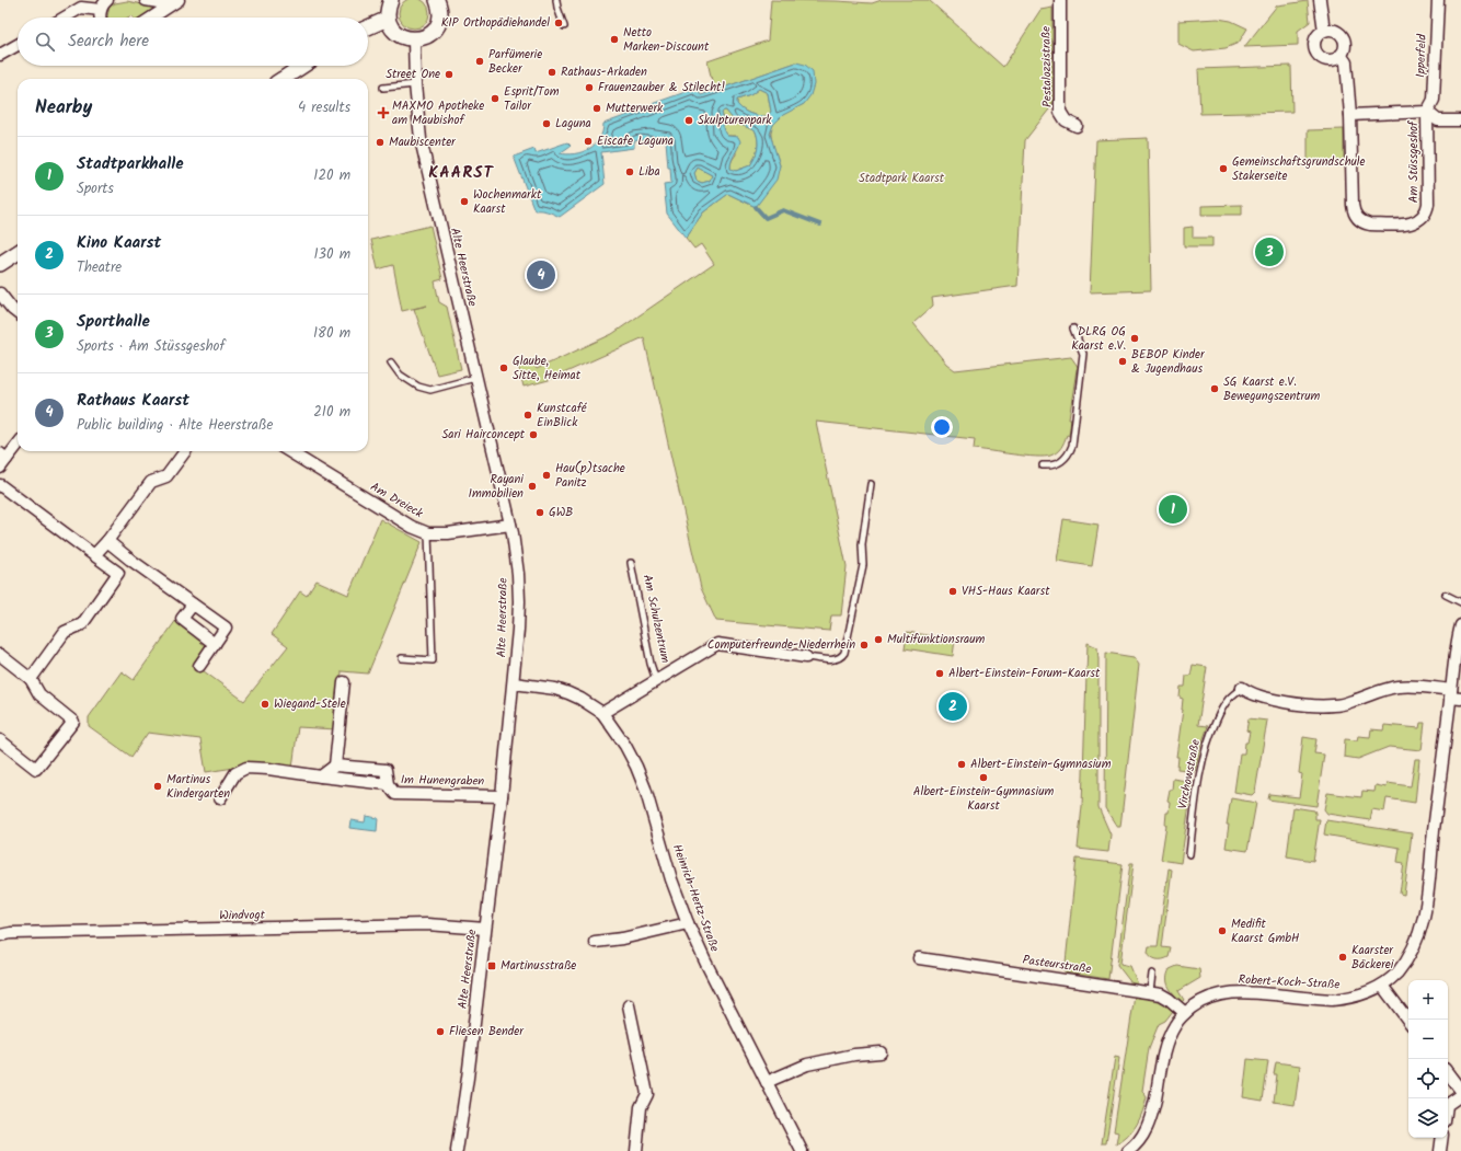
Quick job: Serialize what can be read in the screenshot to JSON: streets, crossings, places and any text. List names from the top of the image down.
{
  "streets": {
    "street": [
      "Ipperfeld",
      "Pestalozzistraße",
      "Am Stüssgeshof",
      "Alte Heerstraße",
      "Am Dreieck",
      "Am Schulzentrum",
      "Virchowstraße",
      "Im Hunengraben",
      "Heinrich-Hertz-Straße",
      "Windvogt",
      "Pasteurstraße",
      "Robert-Koch-Straße"
    ]
  },
  "crossings": [
    ["Ipperfeld", "Am Stüssgeshof"],
    ["Alte Heerstraße", "Am Dreieck"],
    ["Alte Heerstraße", "Im Hunengraben"],
    ["Alte Heerstraße", "Heinrich-Hertz-Straße"],
    ["Alte Heerstraße", "Windvogt"],
    ["Am Schulzentrum", "Heinrich-Hertz-Straße"],
    ["Virchowstraße", "Robert-Koch-Straße"],
    ["Pasteurstraße", "Robert-Koch-Straße"]
  ],
  "districts": ["KAARST"],
  "parks": ["Stadtpark Kaarst"],
  "places": {
    "other": [
      "KIP Orthopädiehandel",
      "Netto Marken-Discount",
      "Parfümerie Becker",
      "Rathaus-Arkaden",
      "Street One",
      "Frauenzauber & Stilecht!",
      "Esprit/Tom Tailor",
      "Mutterwerk",
      "Skulpturenpark",
      "Laguna",
      "Eiscafe Laguna",
      "Maubiscenter",
      "Gemeinschaftsgrundschule Stakerseite",
      "Liba",
      "Wochenmarkt Kaarst",
      "DLRG OG Kaarst e.V.",
      "BEBOP Kinder & Jugendhaus",
      "Glaube, Sitte, Heimat",
      "SG Kaarst e.V. Bewegungszentrum",
      "Kunstcafé EinBlick",
      "Sari Hairconcept",
      "Hau(p)tsache Panitz",
      "Rayani Immobilien",
      "GWB",
      "VHS-Haus Kaarst",
      "Multifunktionsraum",
      "Computerfreunde-Niederrhein",
      "Albert-Einstein-Forum-Kaarst",
      "Wiegand-Stele",
      "Albert-Einstein-Gymnasium",
      "Albert-Einstein-Gymnasium Kaarst",
      "Martinus Kindergarten",
      "Medifit Kaarst GmbH",
      "Kaarster Bäckerei",
      "Fliesen Bender"
    ],
    "health": ["MAXMO Apotheke am Maubishof"],
    "transit": ["Martinusstraße"]
  },
  "page": {
    "search": "Search here",
    "heading": ["Nearby", "4 results"],
    "list": [
      {
        "mark": "1",
        "name": "Stadtparkhalle",
        "note": "Sports",
        "value": "120 m"
      },
      {
        "mark": "2",
        "name": "Kino Kaarst",
        "note": "Theatre",
        "value": "130 m"
      },
      {
        "mark": "3",
        "name": "Sporthalle",
        "note": "Sports · Am Stüssgeshof",
        "value": "180 m"
      },
      {
        "mark": "4",
        "name": "Rathaus Kaarst",
        "note": "Public building · Alte Heerstraße",
        "value": "210 m"
      }
    ],
    "pins": [
      "3",
      "4",
      "1",
      "2"
    ],
    "map_buttons": ["+", "−"]
  }
}
